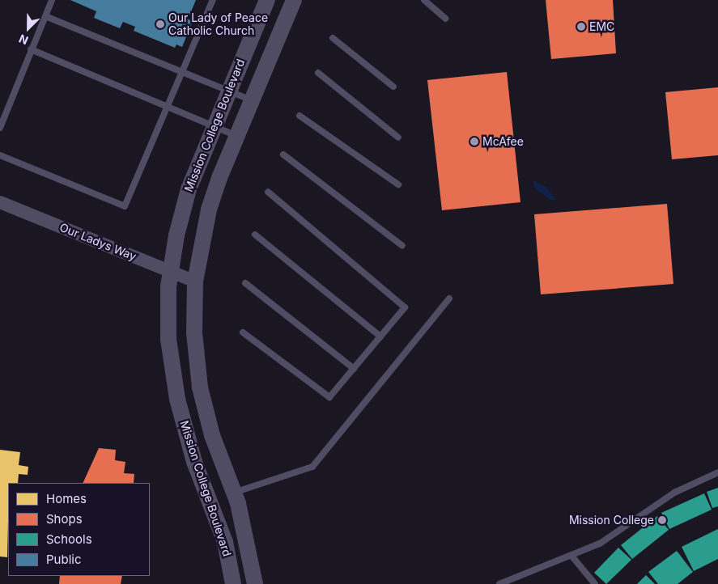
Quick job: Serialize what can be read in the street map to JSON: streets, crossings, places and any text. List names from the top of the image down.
{
  "streets": {
    "street": ["Mission College Boulevard", "Our Ladys Way"]
  },
  "crossings": [
    ["Mission College Boulevard", "Our Ladys Way"]
  ],
  "places": [
    "Our Lady of Peace Catholic Church",
    "EMC",
    "McAfee",
    "Mission College"
  ],
  "legend": [
    "Homes",
    "Shops",
    "Schools",
    "Public"
  ],
  "north": "bottom left"
}
